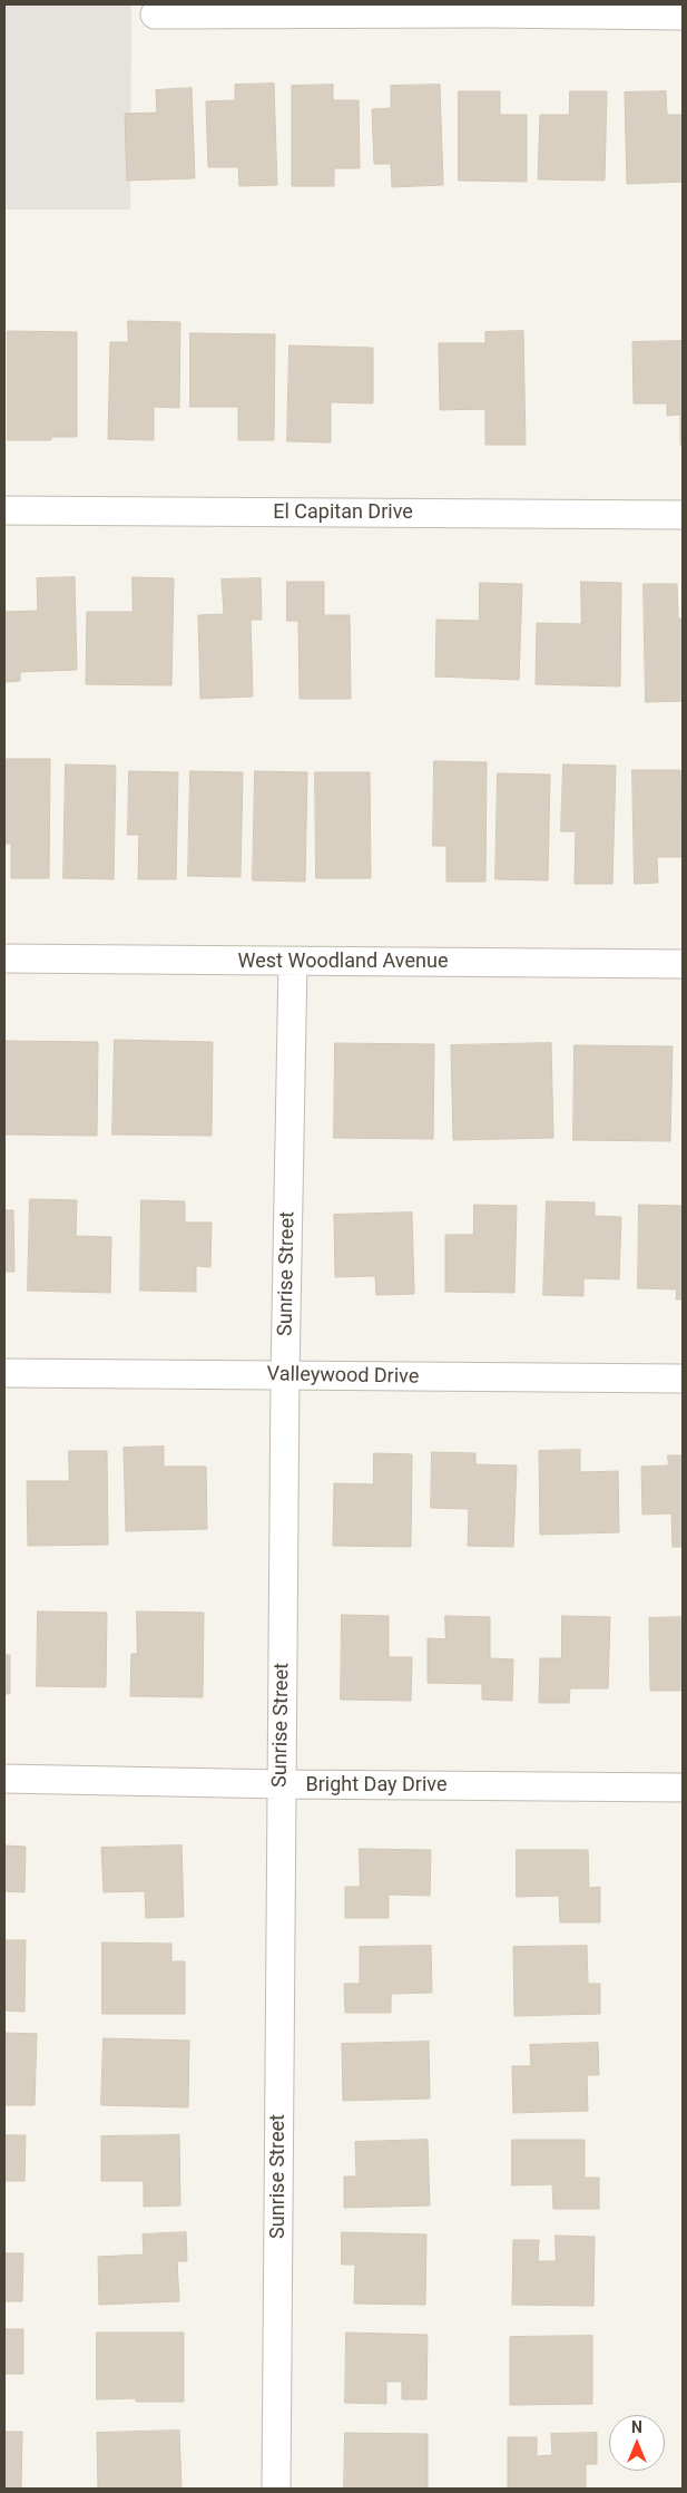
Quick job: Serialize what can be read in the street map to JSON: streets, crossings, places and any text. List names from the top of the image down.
{
  "streets": {
    "street": [
      "El Capitan Drive",
      "West Woodland Avenue",
      "Sunrise Street",
      "Valleywood Drive",
      "Bright Day Drive"
    ]
  },
  "crossings": [
    ["West Woodland Avenue", "Sunrise Street"],
    ["Sunrise Street", "Valleywood Drive"],
    ["Sunrise Street", "Bright Day Drive"]
  ],
  "north": "top"
}
